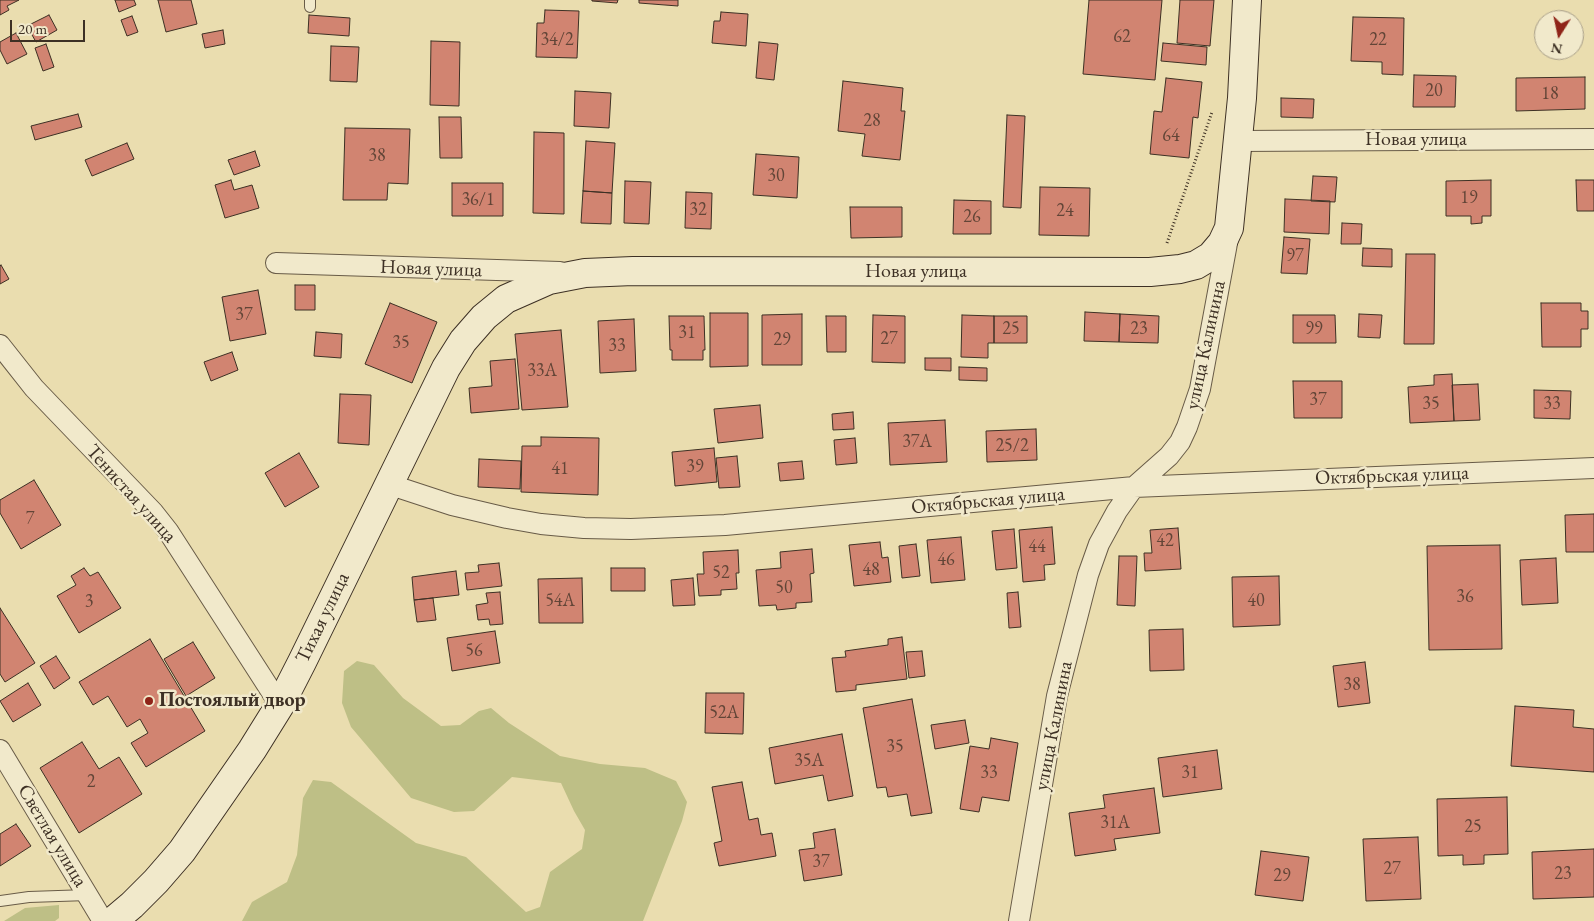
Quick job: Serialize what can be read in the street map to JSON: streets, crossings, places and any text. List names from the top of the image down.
{
  "streets": {
    "street": [
      "Новая улица",
      "улица Калинина",
      "Октябрьская улица",
      "Тенистая улица",
      "Тихая улица",
      "Светлая улица"
    ]
  },
  "crossings": [
    ["Новая улица", "улица Калинина"],
    ["Новая улица", "Тихая улица"],
    ["улица Калинина", "Октябрьская улица"],
    ["Октябрьская улица", "Тихая улица"],
    ["Тенистая улица", "Тихая улица"]
  ],
  "places": ["Постоялый двор"],
  "house_numbers": [
    "62",
    "34/2",
    "22",
    "20",
    "18",
    "28",
    "64",
    "38",
    "30",
    "19",
    "36/1",
    "32",
    "24",
    "26",
    "97",
    "37",
    "25",
    "23",
    "99",
    "31",
    "27",
    "29",
    "35",
    "33",
    "33А",
    "37",
    "35",
    "33",
    "37А",
    "25/2",
    "39",
    "41",
    "7",
    "42",
    "44",
    "46",
    "48",
    "52",
    "50",
    "36",
    "54А",
    "40",
    "3",
    "56",
    "38",
    "52А",
    "35",
    "35А",
    "33",
    "31",
    "2",
    "31А",
    "25",
    "37",
    "27",
    "23",
    "29"
  ],
  "scale_bar": "20 m",
  "north": "bottom"
}
